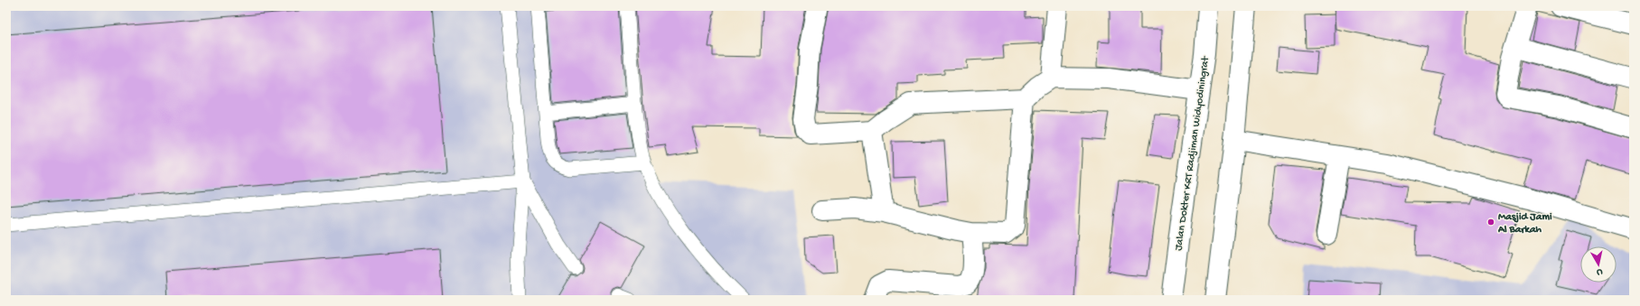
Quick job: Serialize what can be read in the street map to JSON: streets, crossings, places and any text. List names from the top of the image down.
{
  "streets": {
    "street": ["Jalan Dokter KRT Radjiman Widyodiningrat"]
  },
  "places": ["Masjid Jami Al Barkah"],
  "north": "bottom"
}
